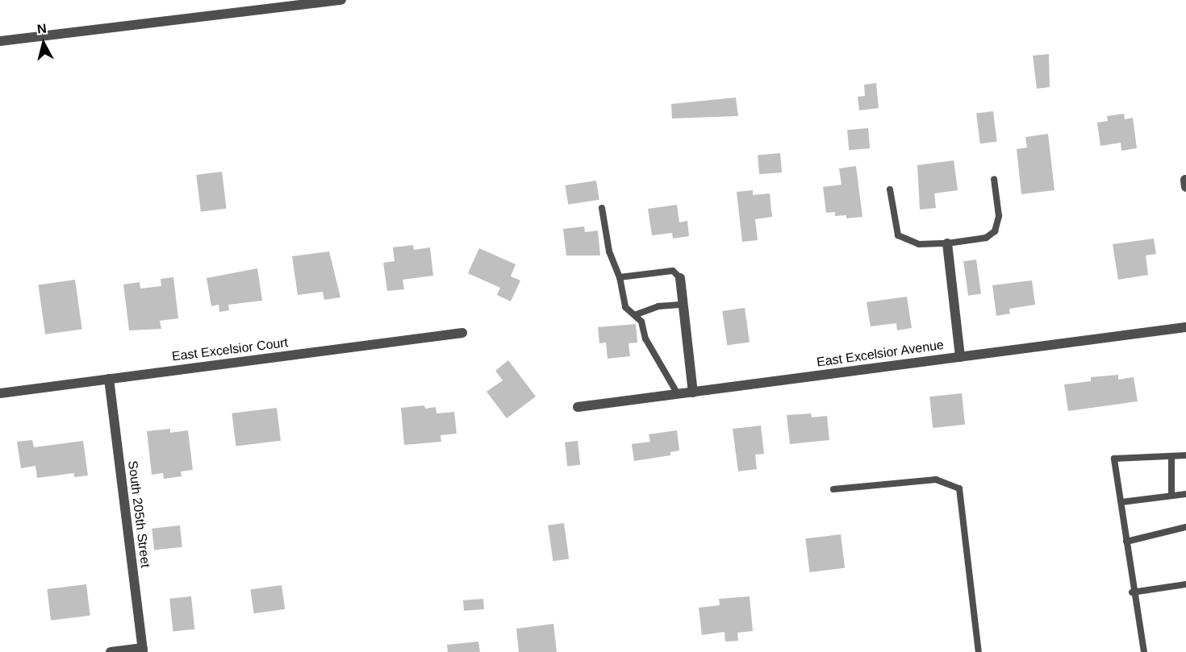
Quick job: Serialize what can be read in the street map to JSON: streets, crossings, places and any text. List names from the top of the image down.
{
  "streets": {
    "street": ["East Excelsior Court", "East Excelsior Avenue", "South 205th Street"]
  },
  "crossings": [
    ["East Excelsior Court", "South 205th Street"]
  ],
  "north": "top"
}
